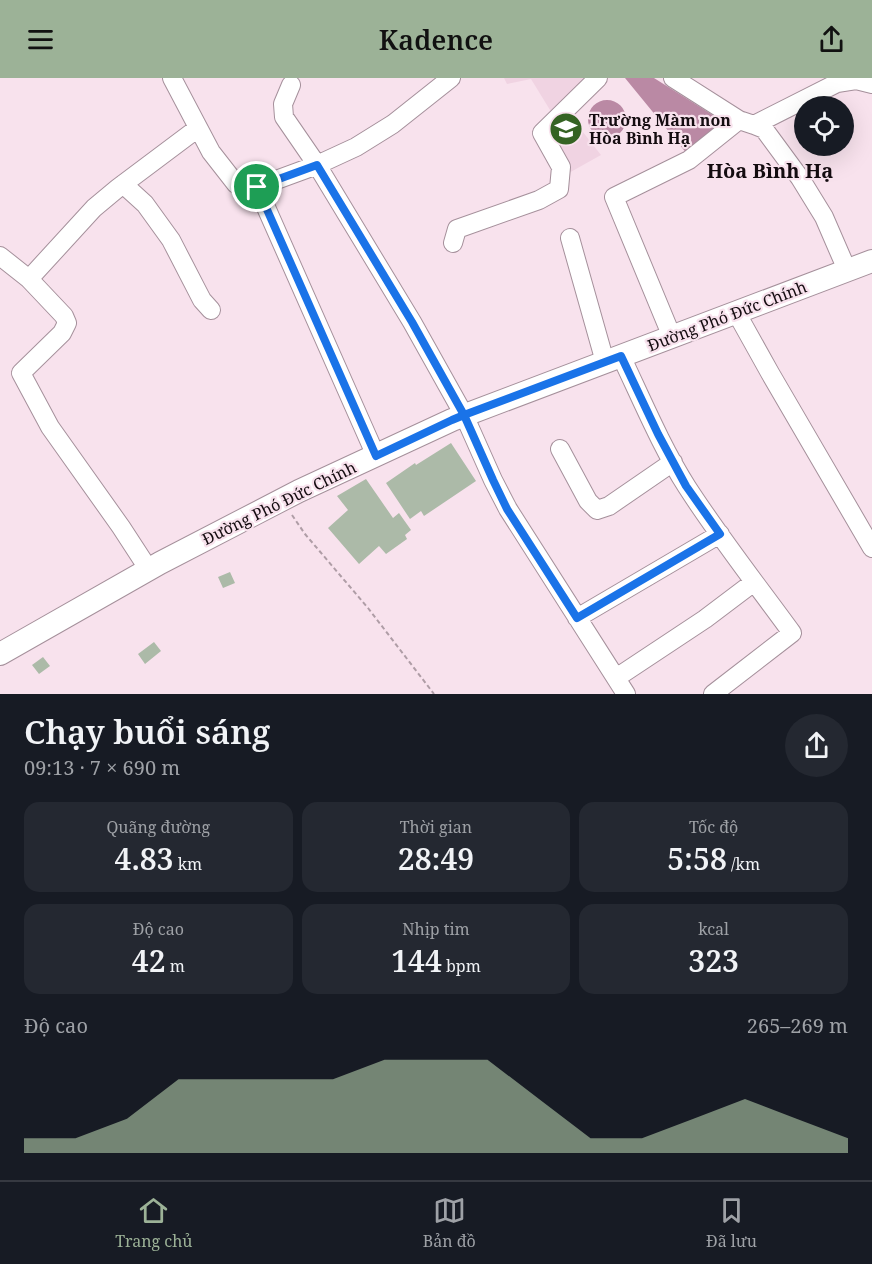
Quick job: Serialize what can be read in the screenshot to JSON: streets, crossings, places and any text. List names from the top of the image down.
{
  "streets": {
    "main road": ["Đường Phó Đức Chính"]
  },
  "districts": ["Hòa Bình Hạ"],
  "places": {
    "school or university": ["Trường Màm non Hòa Bình Hạ"]
  },
  "page": {
    "header": "Kadence",
    "heading": ["Chạy buổi sáng", "09:13 · 7 × 690 m"],
    "stats": [
      ["Quãng đường", "4.83 km"],
      ["Thời gian", "28:49"],
      ["Tốc độ", "5:58 /km"],
      ["Độ cao", "42 m"],
      ["Nhịp tim", "144 bpm"],
      ["kcal", "323"]
    ],
    "chart": ["Độ cao", "265–269 m"],
    "tabs": ["Trang chủ", "Bản đồ", "Đã lưu"]
  }
}
